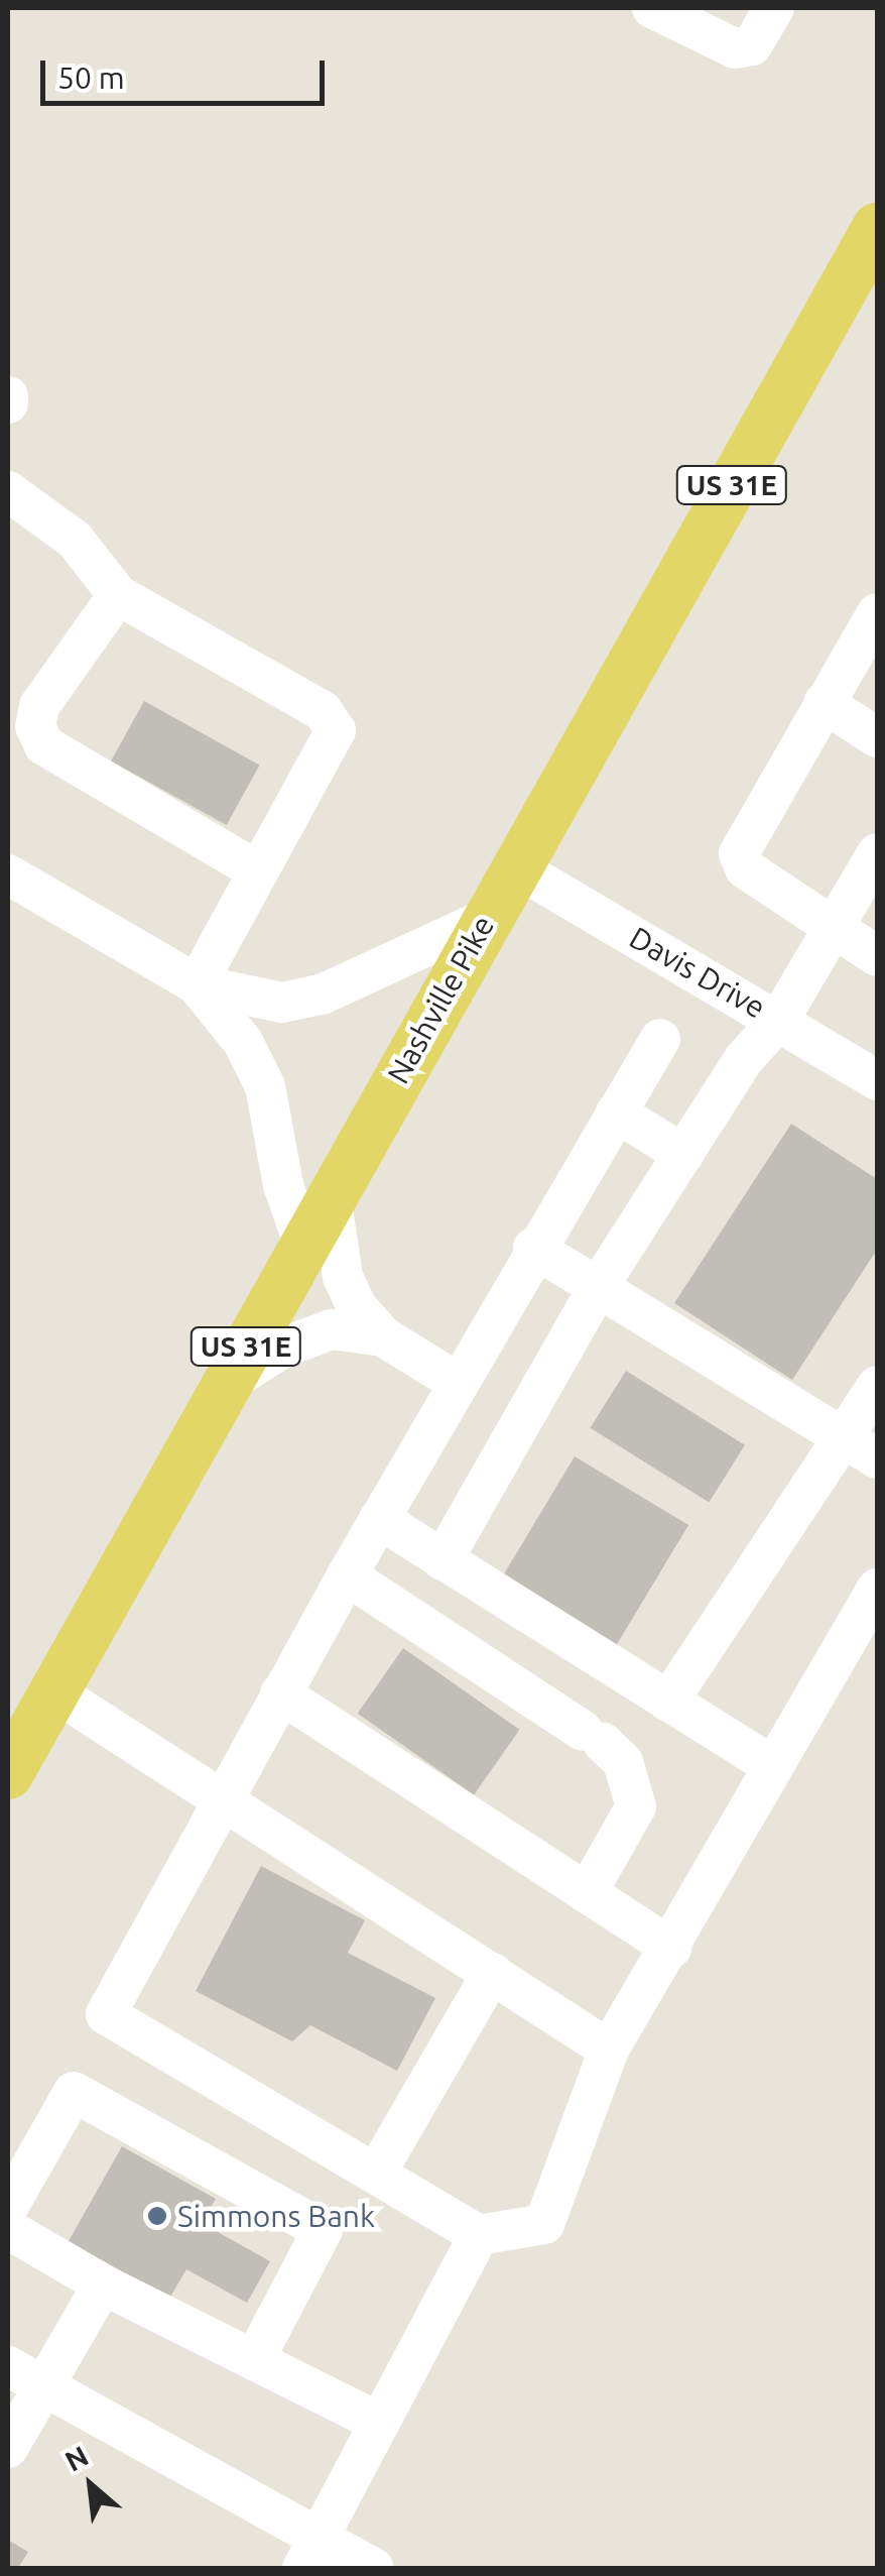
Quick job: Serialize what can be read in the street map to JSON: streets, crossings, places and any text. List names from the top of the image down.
{
  "streets": {
    "main road": ["US 31E", "Nashville Pike"],
    "street": ["Davis Drive"]
  },
  "crossings": [
    ["Davis Drive", "Nashville Pike"]
  ],
  "places": ["Simmons Bank"],
  "scale_bar": "50 m",
  "north": "top left"
}
